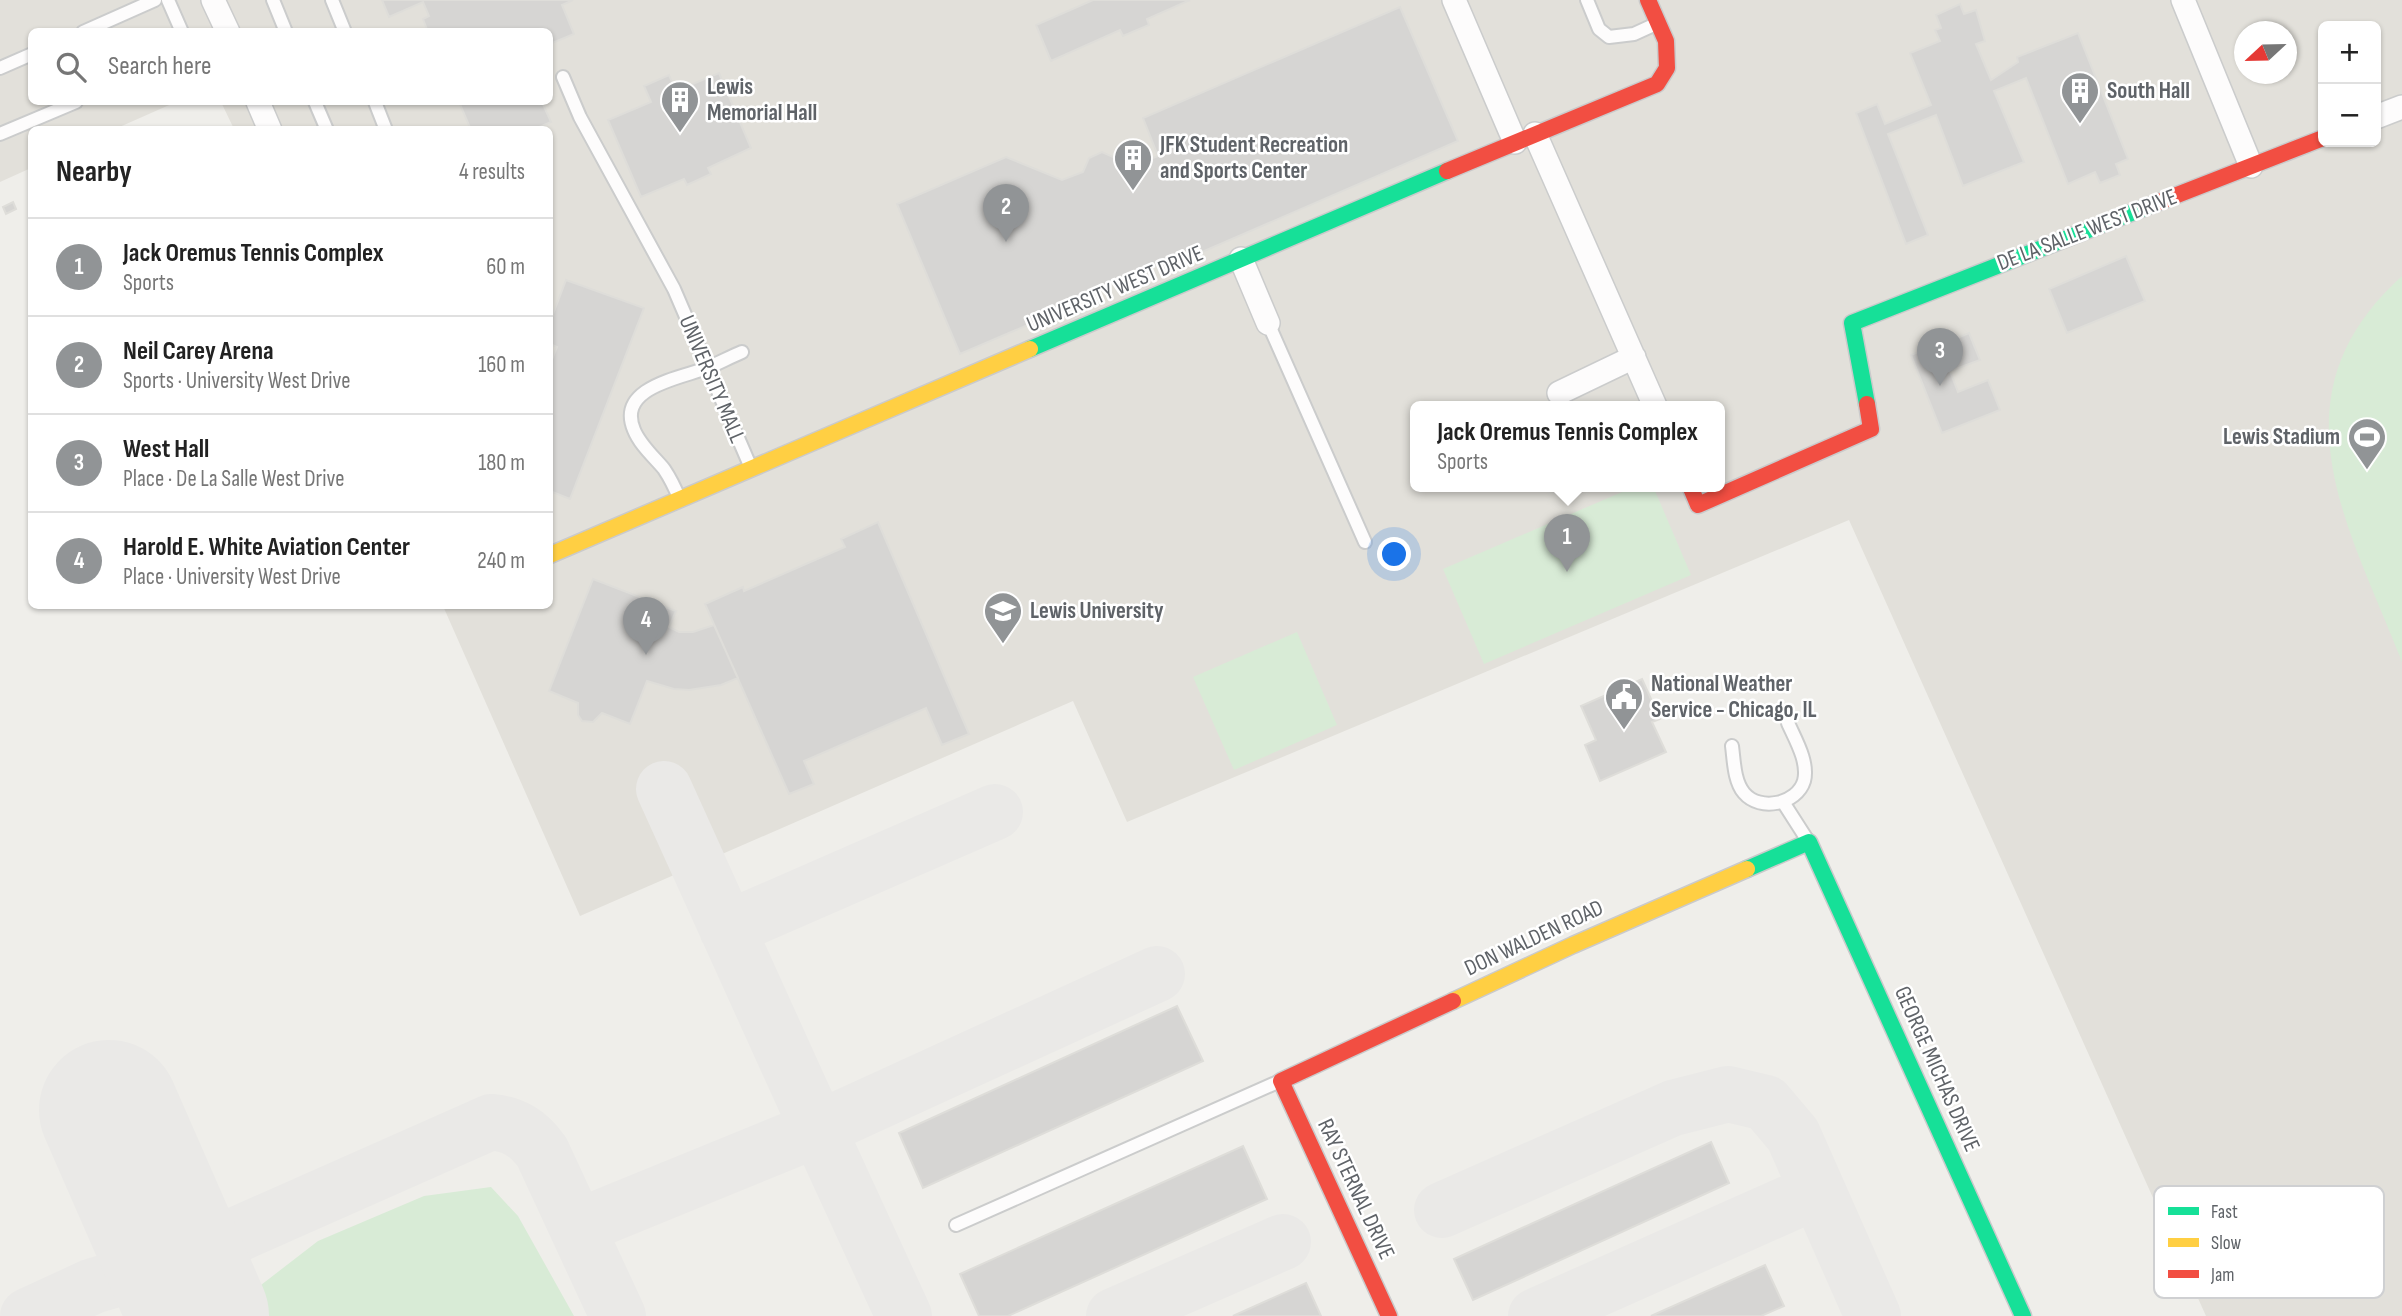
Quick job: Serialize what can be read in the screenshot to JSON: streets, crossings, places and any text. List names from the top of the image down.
{
  "streets": {
    "street": [
      "DE LA SALLE WEST DRIVE",
      "UNIVERSITY WEST DRIVE",
      "DON WALDEN ROAD",
      "GEORGE MICHAS DRIVE",
      "RAY STERNAL DRIVE"
    ],
    "lane": ["UNIVERSITY MALL"]
  },
  "crossings": [
    ["UNIVERSITY WEST DRIVE", "UNIVERSITY MALL"],
    ["DON WALDEN ROAD", "GEORGE MICHAS DRIVE"],
    ["DON WALDEN ROAD", "RAY STERNAL DRIVE"]
  ],
  "places": {
    "building": ["South Hall", "Lewis Memorial Hall", "JFK Student Recreation and Sports Center"],
    "sports": ["Lewis Stadium"],
    "school or university": ["Lewis University"],
    "public building": ["National Weather Service - Chicago, IL"]
  },
  "legend": ["Fast", "Slow", "Jam"],
  "north": "left",
  "page": {
    "map_buttons": ["+", "−"],
    "search": "Search here",
    "heading": ["Nearby", "4 results"],
    "pins": [
      "2",
      "3",
      "1",
      "4"
    ],
    "list": [
      {
        "mark": "1",
        "name": "Jack Oremus Tennis Complex",
        "note": "Sports",
        "value": "60 m"
      },
      {
        "mark": "2",
        "name": "Neil Carey Arena",
        "note": "Sports · University West Drive",
        "value": "160 m"
      },
      {
        "mark": "3",
        "name": "West Hall",
        "note": "Place · De La Salle West Drive",
        "value": "180 m"
      },
      {
        "mark": "4",
        "name": "Harold E. White Aviation Center",
        "note": "Place · University West Drive",
        "value": "240 m"
      }
    ],
    "popup": ["Jack Oremus Tennis Complex", "Sports"]
  }
}
